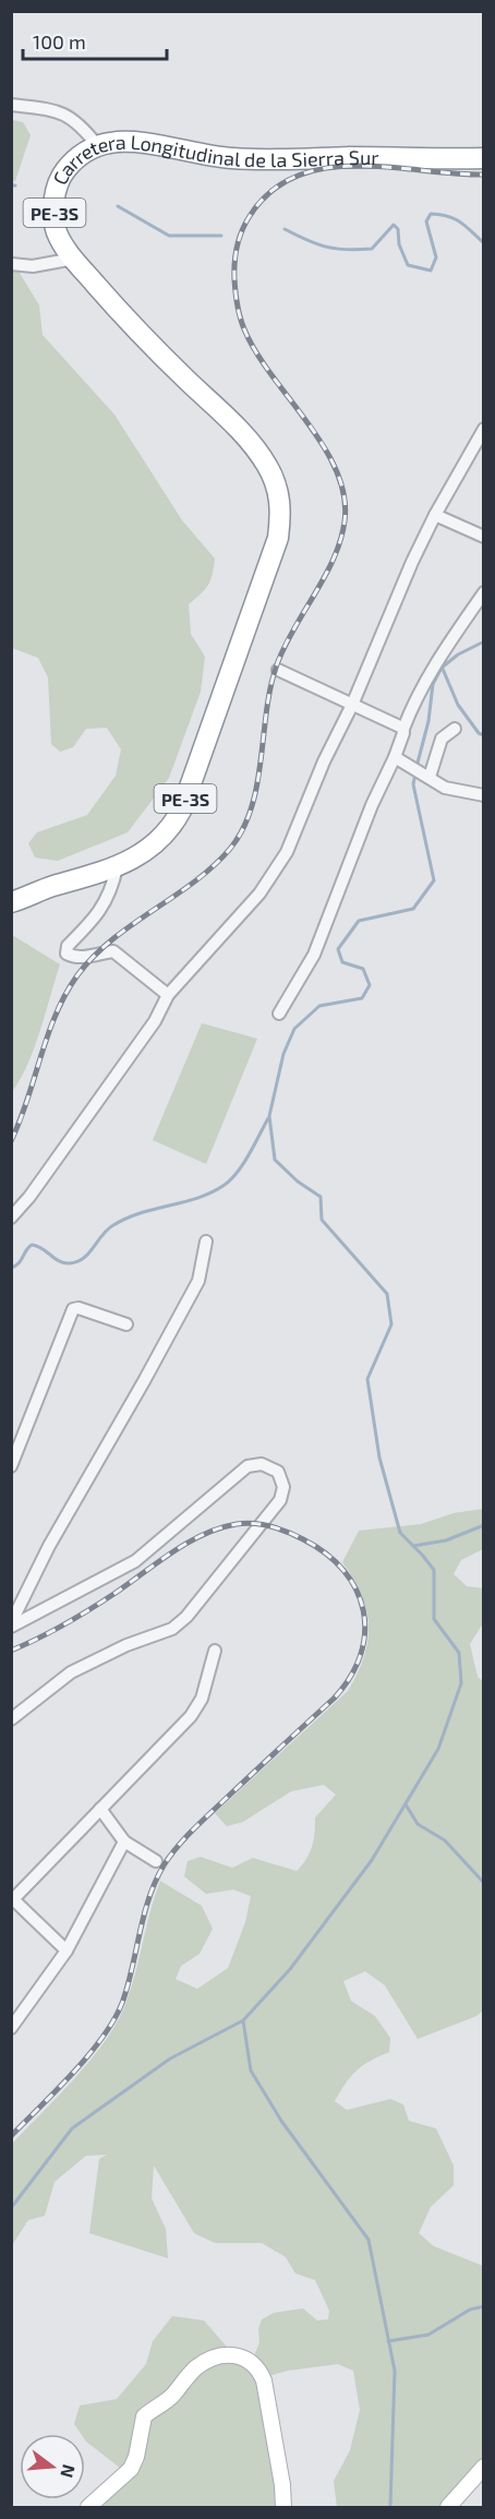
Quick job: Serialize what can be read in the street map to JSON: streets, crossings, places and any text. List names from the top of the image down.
{
  "streets": {
    "highway": ["Carretera Longitudinal de la Sierra Sur", "PE-3S"]
  },
  "scale_bar": "100 m",
  "north": "right"
}
